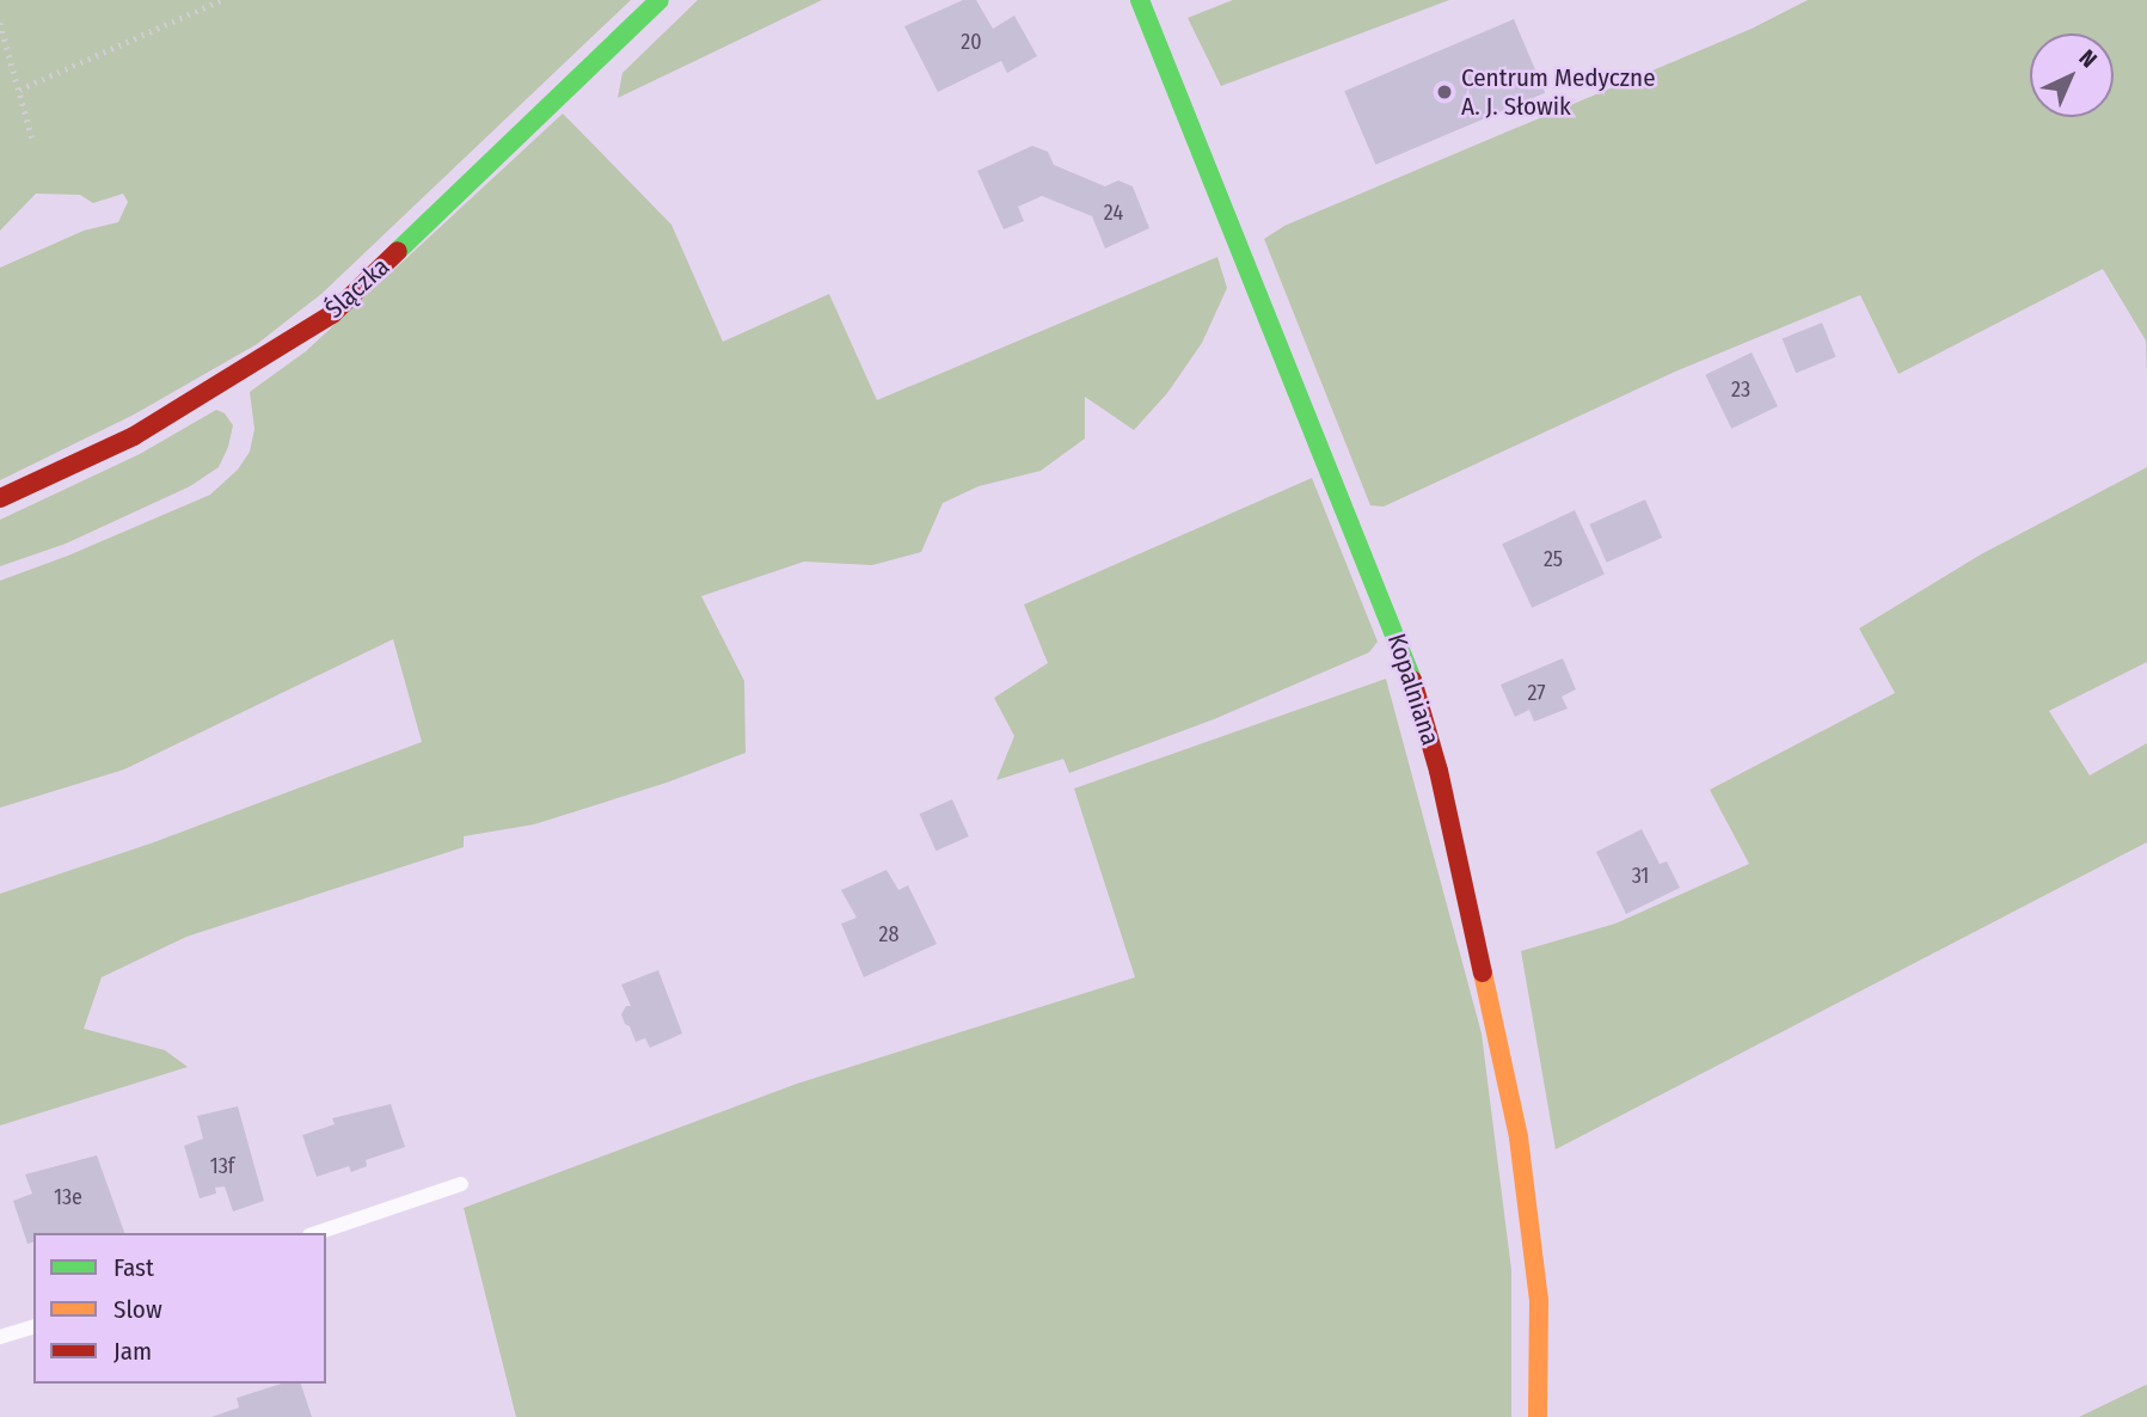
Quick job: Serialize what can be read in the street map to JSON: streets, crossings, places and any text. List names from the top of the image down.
{
  "streets": {
    "street": ["Ślączka", "Kopalniana"]
  },
  "places": ["Centrum Medyczne A. J. Słowik"],
  "house_numbers": [
    "20",
    "24",
    "23",
    "25",
    "27",
    "31",
    "28",
    "13f",
    "13e"
  ],
  "legend": ["Fast", "Slow", "Jam"],
  "north": "top right"
}
